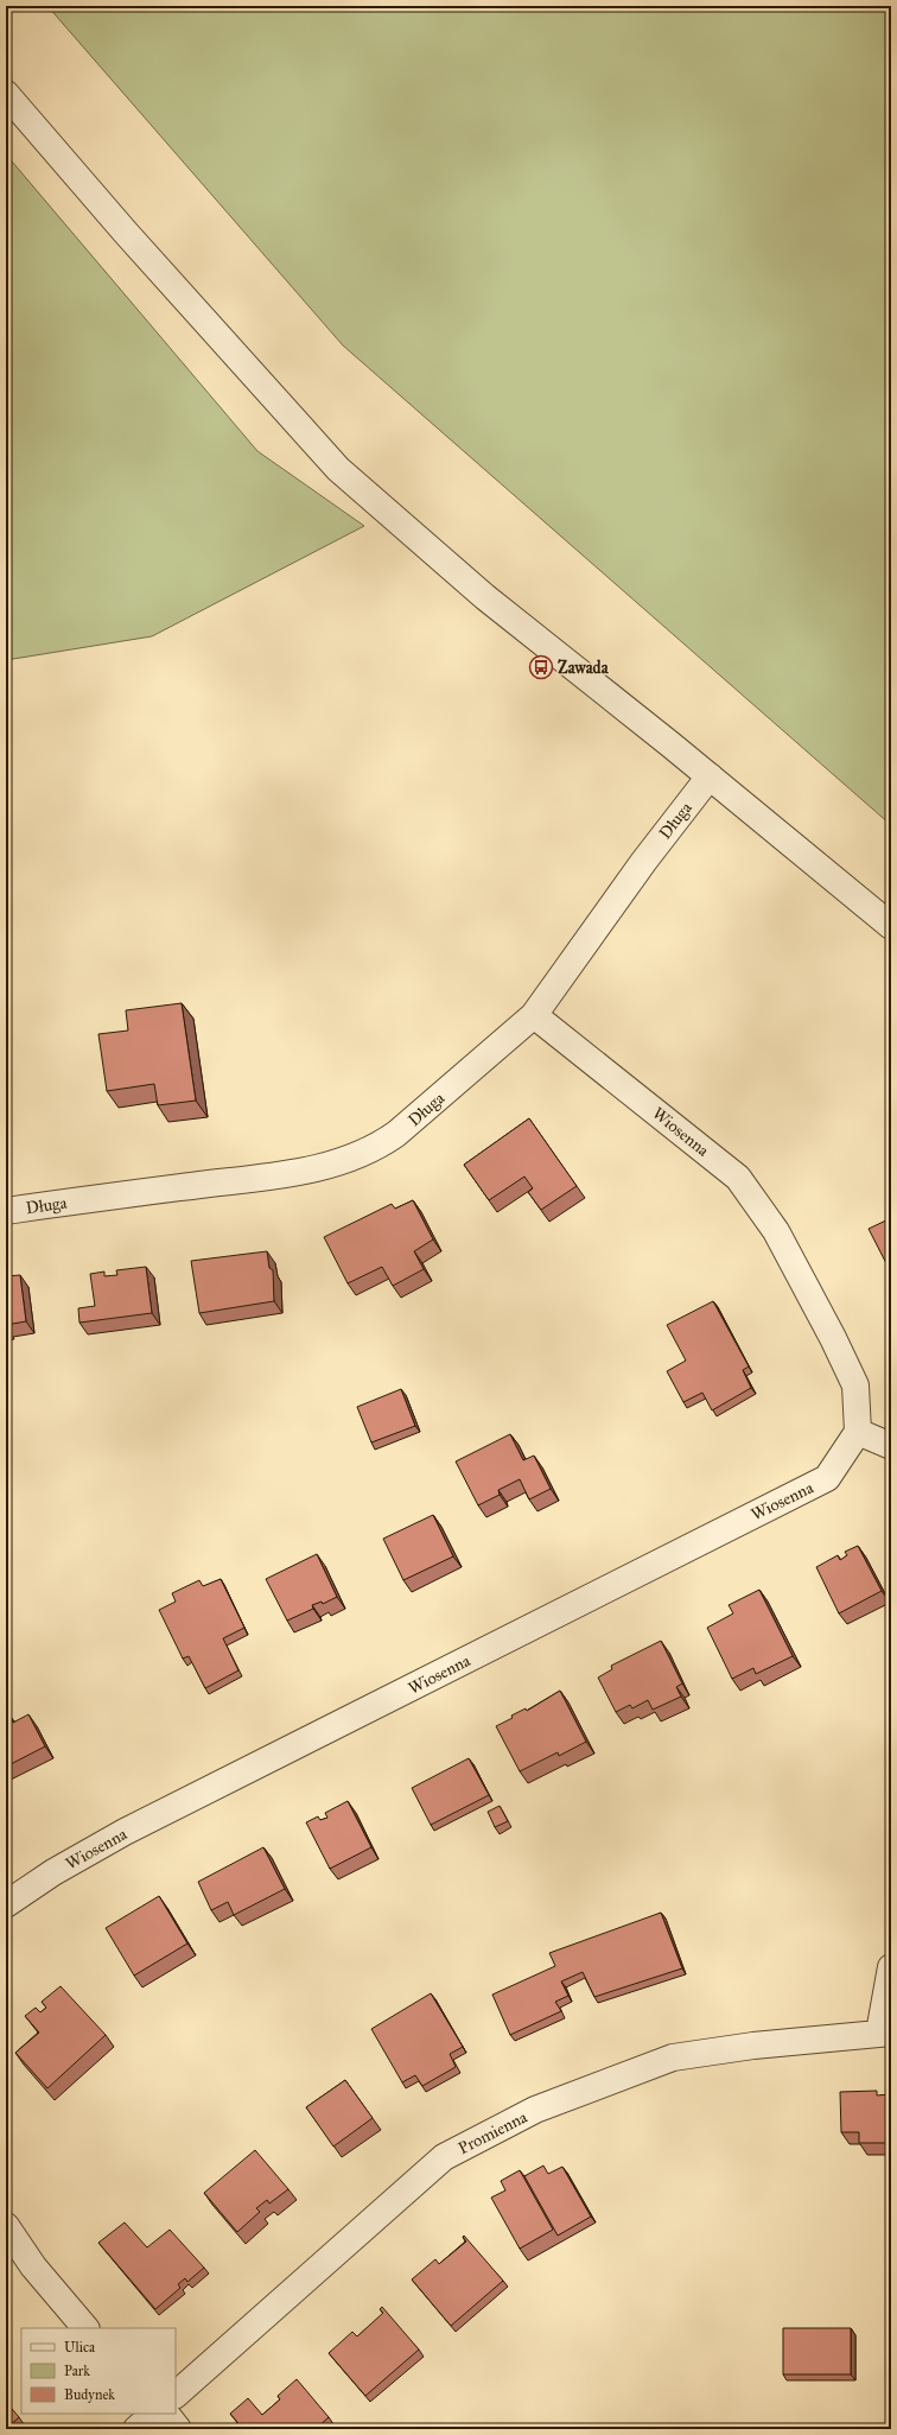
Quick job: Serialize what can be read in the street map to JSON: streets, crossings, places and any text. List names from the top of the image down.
{
  "streets": {
    "street": ["Długa", "Wiosenna", "Promienna"]
  },
  "crossings": [
    ["Długa", "Wiosenna"]
  ],
  "places": {
    "bus stop": ["Zawada"]
  },
  "legend": ["Ulica", "Park", "Budynek"]
}
